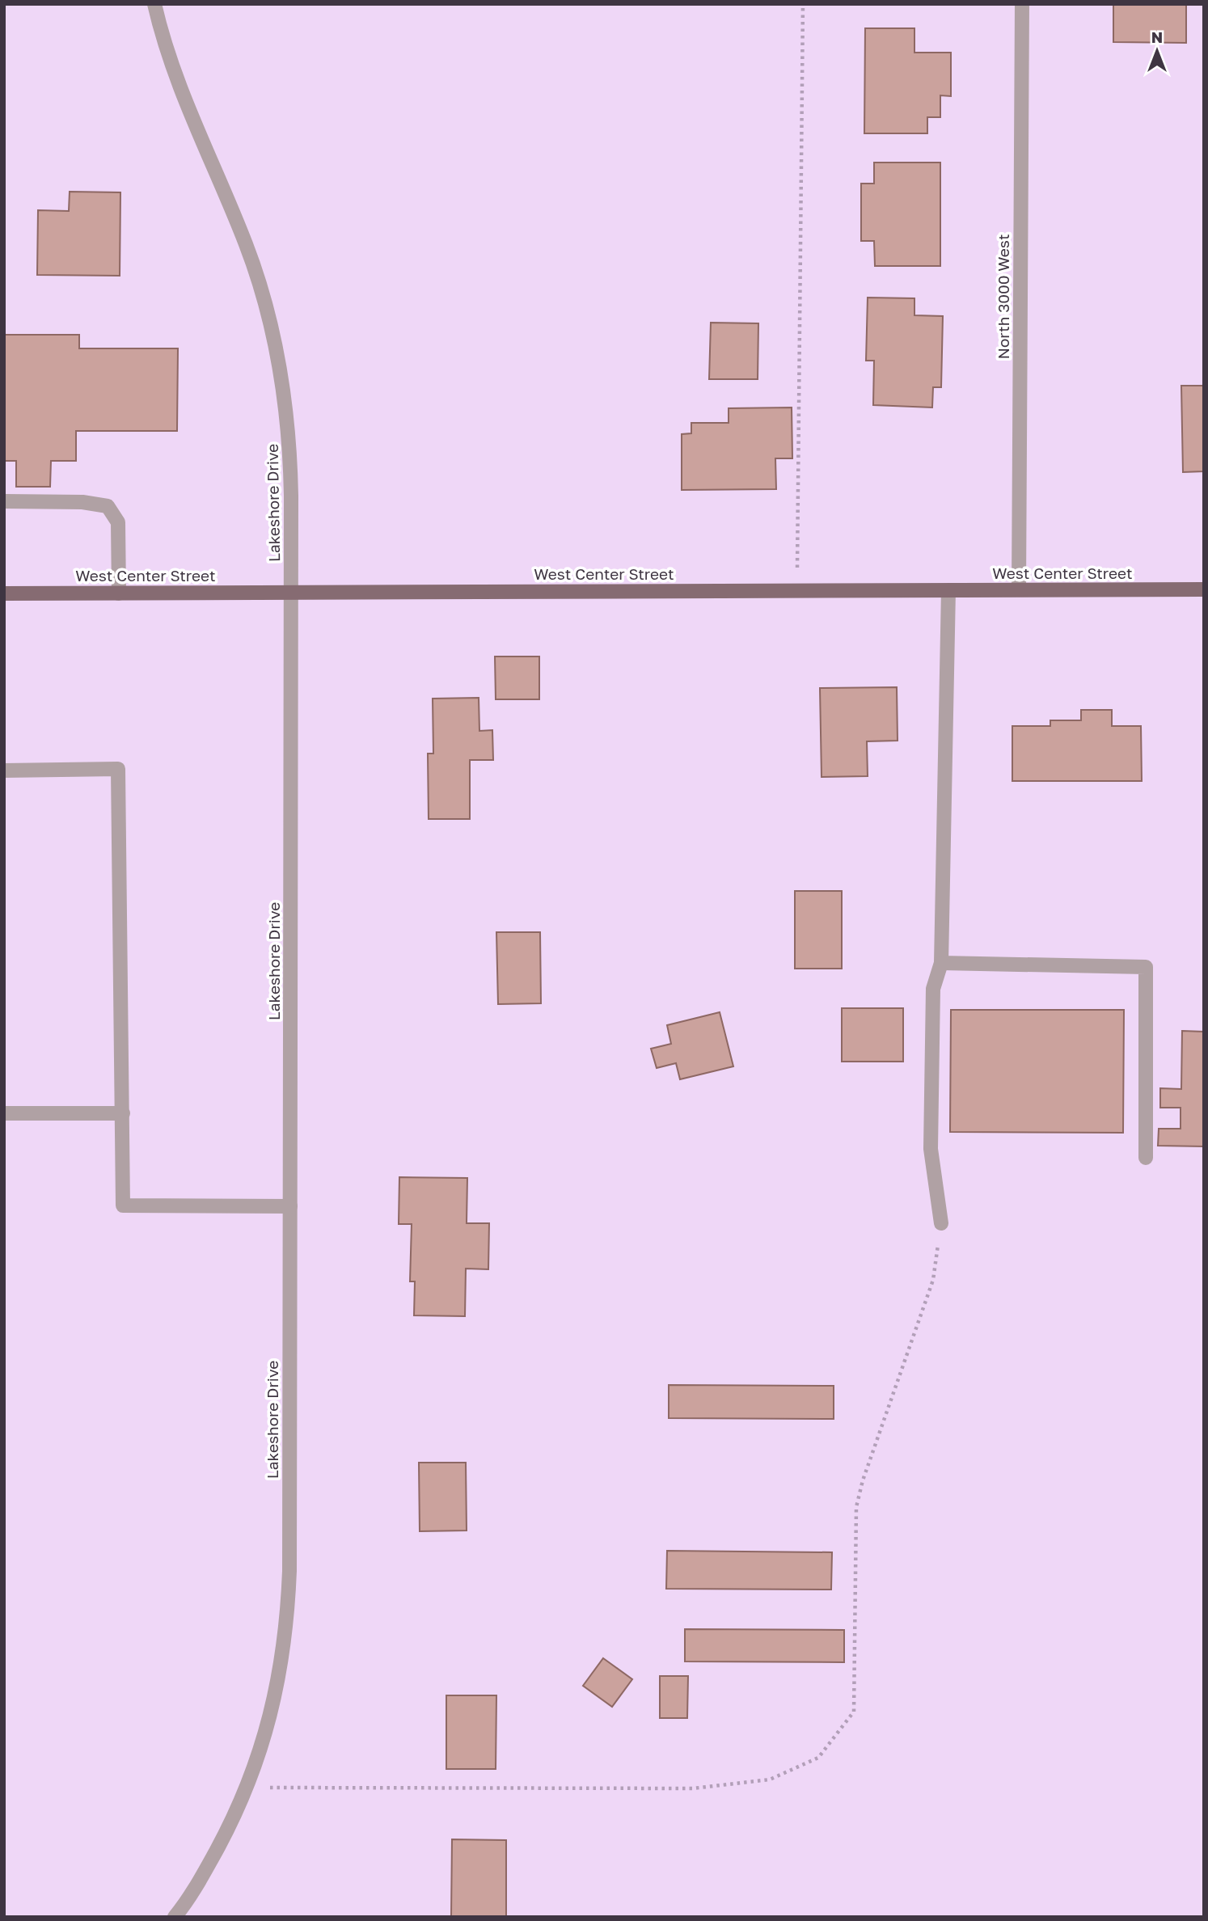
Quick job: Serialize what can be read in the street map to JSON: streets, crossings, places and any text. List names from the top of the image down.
{
  "streets": {
    "main road": ["West Center Street"],
    "street": ["North 3000 West", "Lakeshore Drive"]
  },
  "crossings": [
    ["North 3000 West", "West Center Street"],
    ["Lakeshore Drive", "West Center Street"]
  ],
  "north": "top"
}
